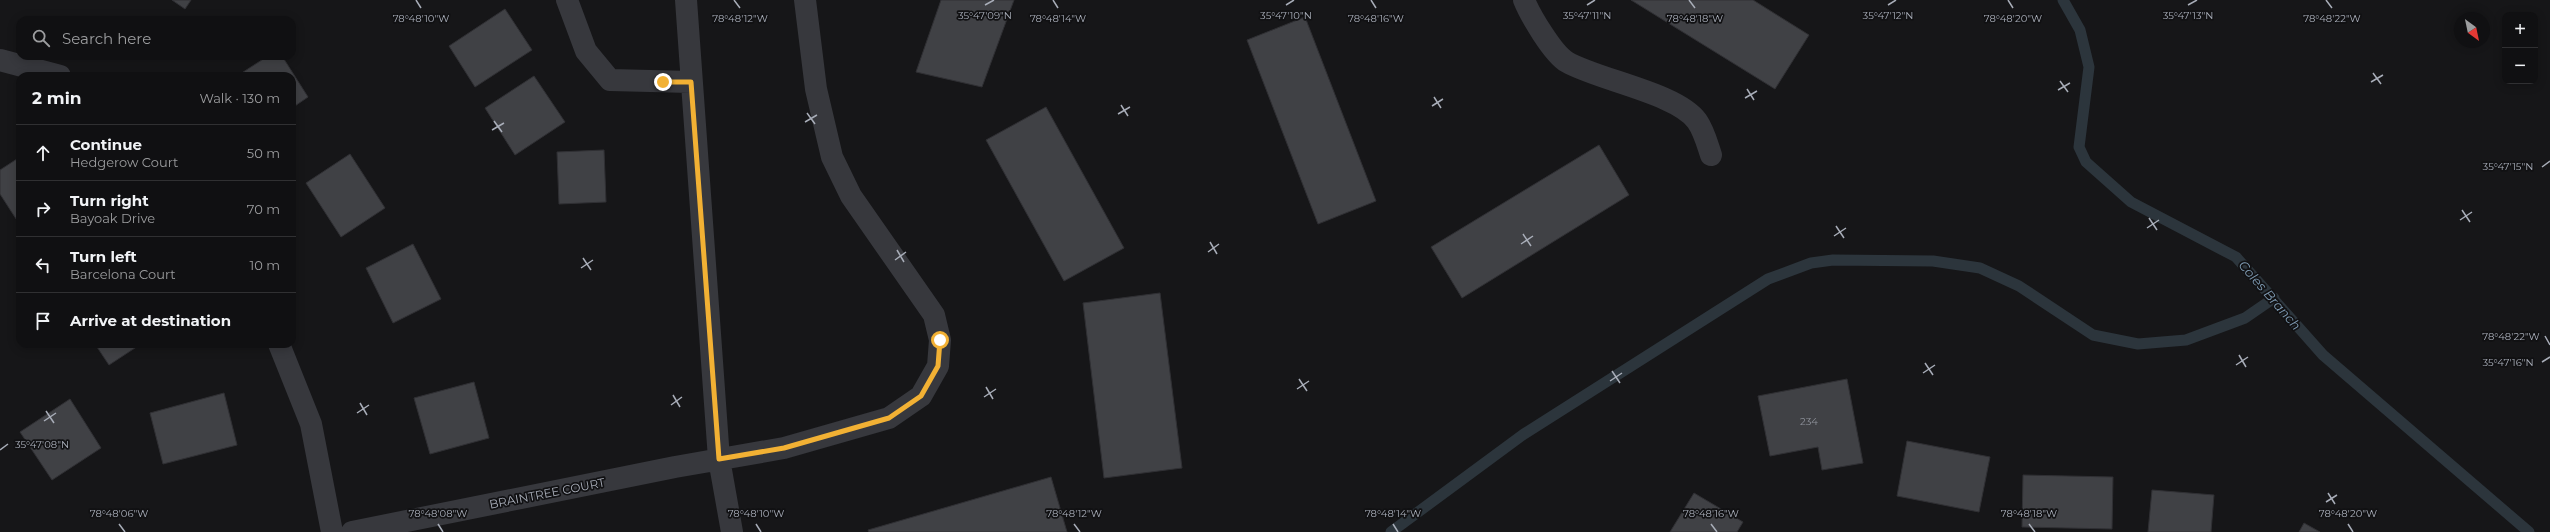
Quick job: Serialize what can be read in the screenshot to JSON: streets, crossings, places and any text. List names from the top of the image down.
{
  "streets": {
    "street": ["BRAINTREE COURT"]
  },
  "water": ["Coles Branch"],
  "house_numbers": ["234"],
  "north": "bottom right",
  "page": {
    "map_buttons": ["+", "−"],
    "search": "Search here",
    "heading": ["2 min", "Walk · 130 m"],
    "list": [
      ["Continue", "Hedgerow Court", "50 m"],
      ["Turn right", "Bayoak Drive", "70 m"],
      ["Turn left", "Barcelona Court", "10 m"],
      "Arrive at destination"
    ]
  },
  "coordinates": [
    "35°47'13\"N",
    "35°47'09\"N",
    "35°47'10\"N",
    "35°47'11\"N",
    "35°47'12\"N",
    "78°48'10\"W",
    "78°48'12\"W",
    "78°48'16\"W",
    "78°48'18\"W",
    "78°48'14\"W",
    "78°48'20\"W",
    "78°48'22\"W",
    "35°47'15\"N",
    "35°47'16\"N",
    "35°47'08\"N",
    "78°48'06\"W",
    "78°48'08\"W"
  ]
}
